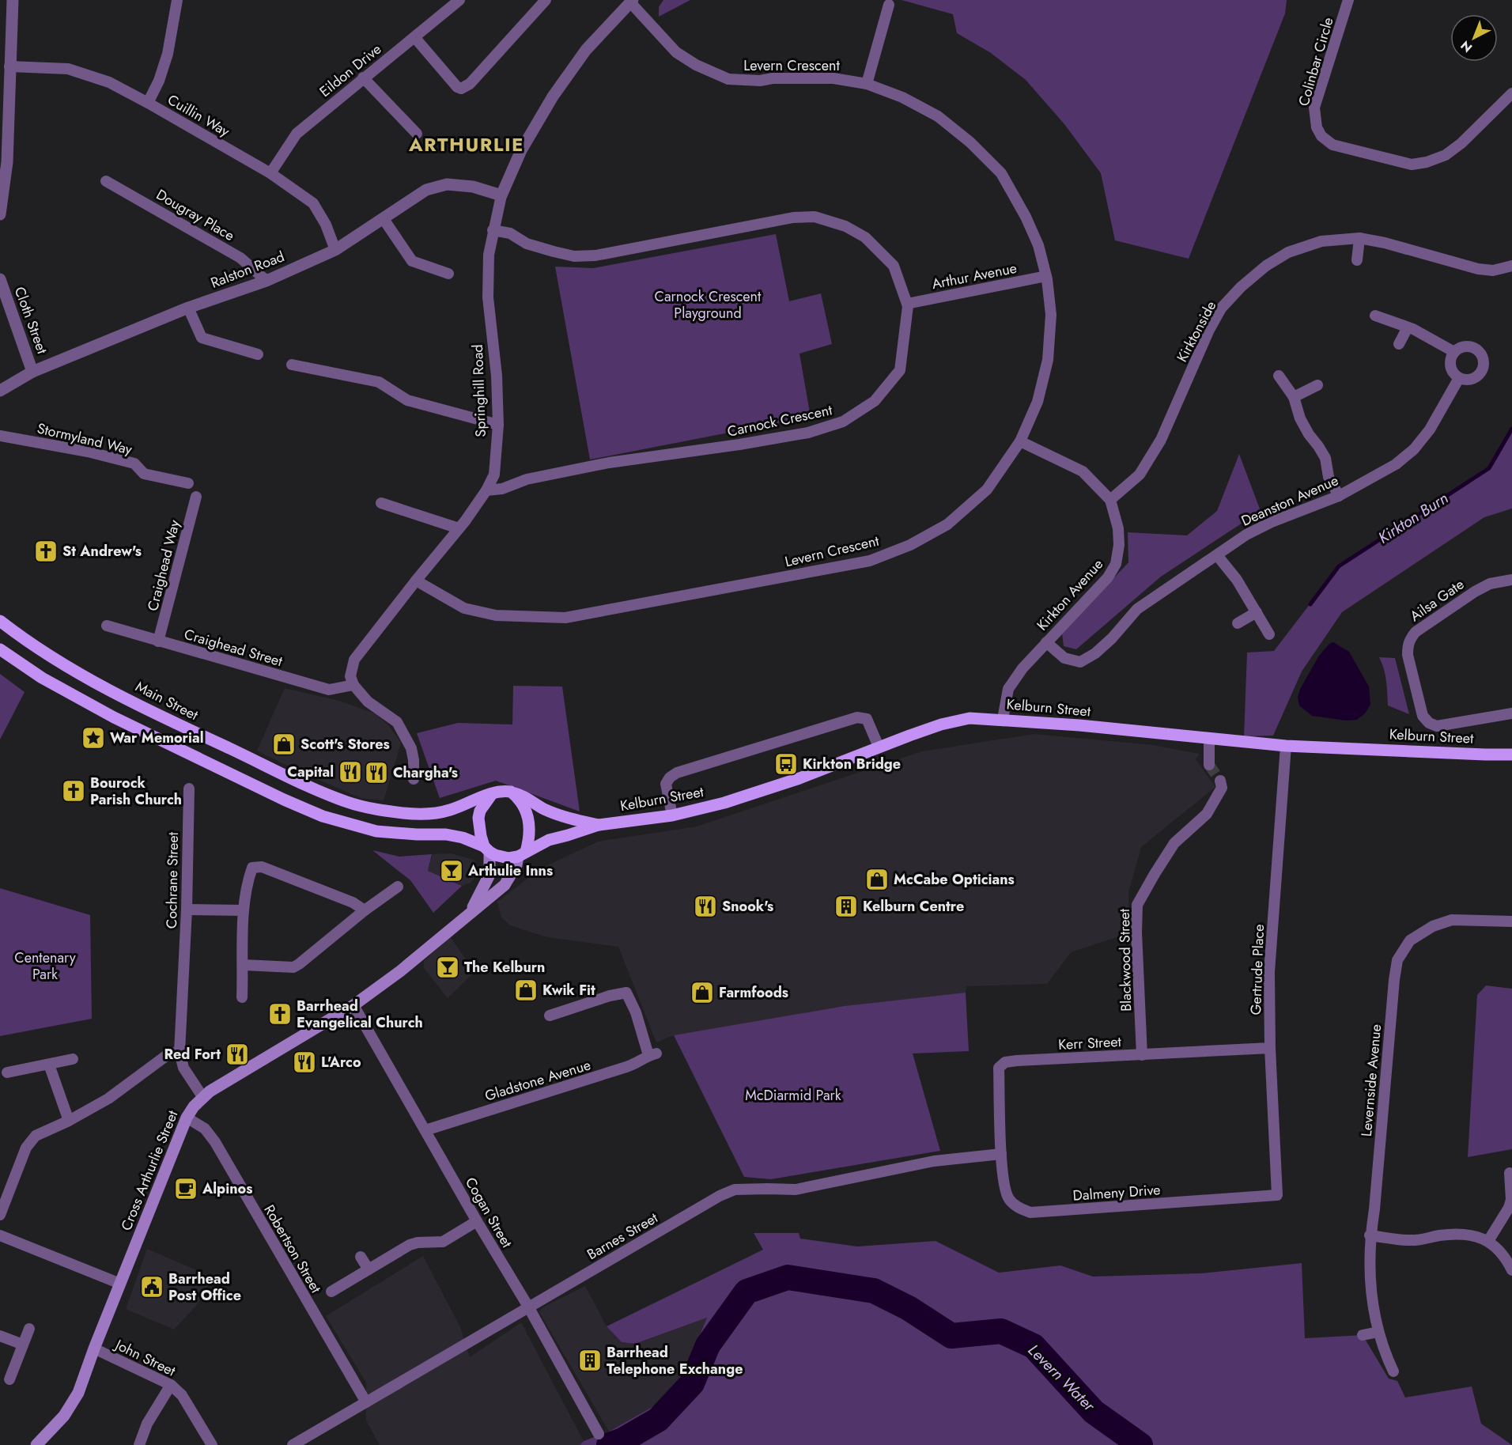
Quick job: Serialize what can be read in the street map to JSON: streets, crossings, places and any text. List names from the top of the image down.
{
  "streets": {
    "main road": ["Main Street", "Kelburn Street", "Cross Arthurlie Street"],
    "street": [
      "Colinbar Circle",
      "Levern Crescent",
      "Eildon Drive",
      "Cuillin Way",
      "Dougray Place",
      "Ralston Road",
      "Arthur Avenue",
      "Cloth Street",
      "Kirktonside",
      "Springhill Road",
      "Carnock Crescent",
      "Stormyland Way",
      "Deanston Avenue",
      "Craighead Way",
      "Kirkton Avenue",
      "Ailsa Gate",
      "Craighead Street",
      "Cochrane Street",
      "Blackwood Street",
      "Gertrude Place",
      "Kerr Street",
      "Gladstone Avenue",
      "Levernside Avenue",
      "Dalmeny Drive",
      "Cogan Street",
      "Barnes Street",
      "Robertson Street",
      "John Street"
    ]
  },
  "crossings": [
    ["Levern Crescent", "Arthur Avenue"],
    ["Levern Crescent", "Springhill Road"],
    ["Levern Crescent", "Kirkton Avenue"],
    ["Eildon Drive", "Cuillin Way"],
    ["Cuillin Way", "Ralston Road"],
    ["Dougray Place", "Ralston Road"],
    ["Ralston Road", "Cloth Street"],
    ["Ralston Road", "Springhill Road"],
    ["Arthur Avenue", "Carnock Crescent"],
    ["Kirktonside", "Kirkton Avenue"],
    ["Springhill Road", "Carnock Crescent"],
    ["Springhill Road", "Craighead Street"],
    ["Deanston Avenue", "Kirkton Avenue"],
    ["Craighead Way", "Craighead Street"],
    ["Kirkton Avenue", "Kelburn Street"],
    ["Main Street", "Kelburn Street"],
    ["Main Street", "Cross Arthurlie Street"],
    ["Kelburn Street", "Gertrude Place"],
    ["Kelburn Street", "Cross Arthurlie Street"],
    ["Blackwood Street", "Kerr Street"],
    ["Gertrude Place", "Kerr Street"],
    ["Gertrude Place", "Dalmeny Drive"],
    ["Kerr Street", "Dalmeny Drive"],
    ["Kerr Street", "Barnes Street"],
    ["Gladstone Avenue", "Cogan Street"],
    ["Cross Arthurlie Street", "Cogan Street"],
    ["Cross Arthurlie Street", "Robertson Street"],
    ["Cross Arthurlie Street", "John Street"],
    ["Dalmeny Drive", "Barnes Street"],
    ["Cogan Street", "Barnes Street"],
    ["Barnes Street", "Robertson Street"]
  ],
  "districts": ["ARTHURLIE"],
  "water": ["Kirkton Burn", "Levern Water"],
  "parks": ["Carnock Crescent Playground", "Centenary Park", "McDiarmid Park"],
  "places": {
    "church": ["St Andrew's", "Bourock Parish Church", "Barrhead Evangelical Church"],
    "place": ["War Memorial"],
    "shop": [
      "Scott's Stores",
      "McCabe Opticians",
      "Kwik Fit",
      "Farmfoods"
    ],
    "bus stop": ["Kirkton Bridge"],
    "restaurant": [
      "Capital",
      "Chargha's",
      "Snook's",
      "Red Fort",
      "L'Arco"
    ],
    "bar": ["Arthulie Inns", "The Kelburn"],
    "building": ["Kelburn Centre", "Barrhead Telephone Exchange"],
    "cafe": ["Alpinos"],
    "public building": ["Barrhead Post Office"]
  },
  "north": "bottom left"
}
